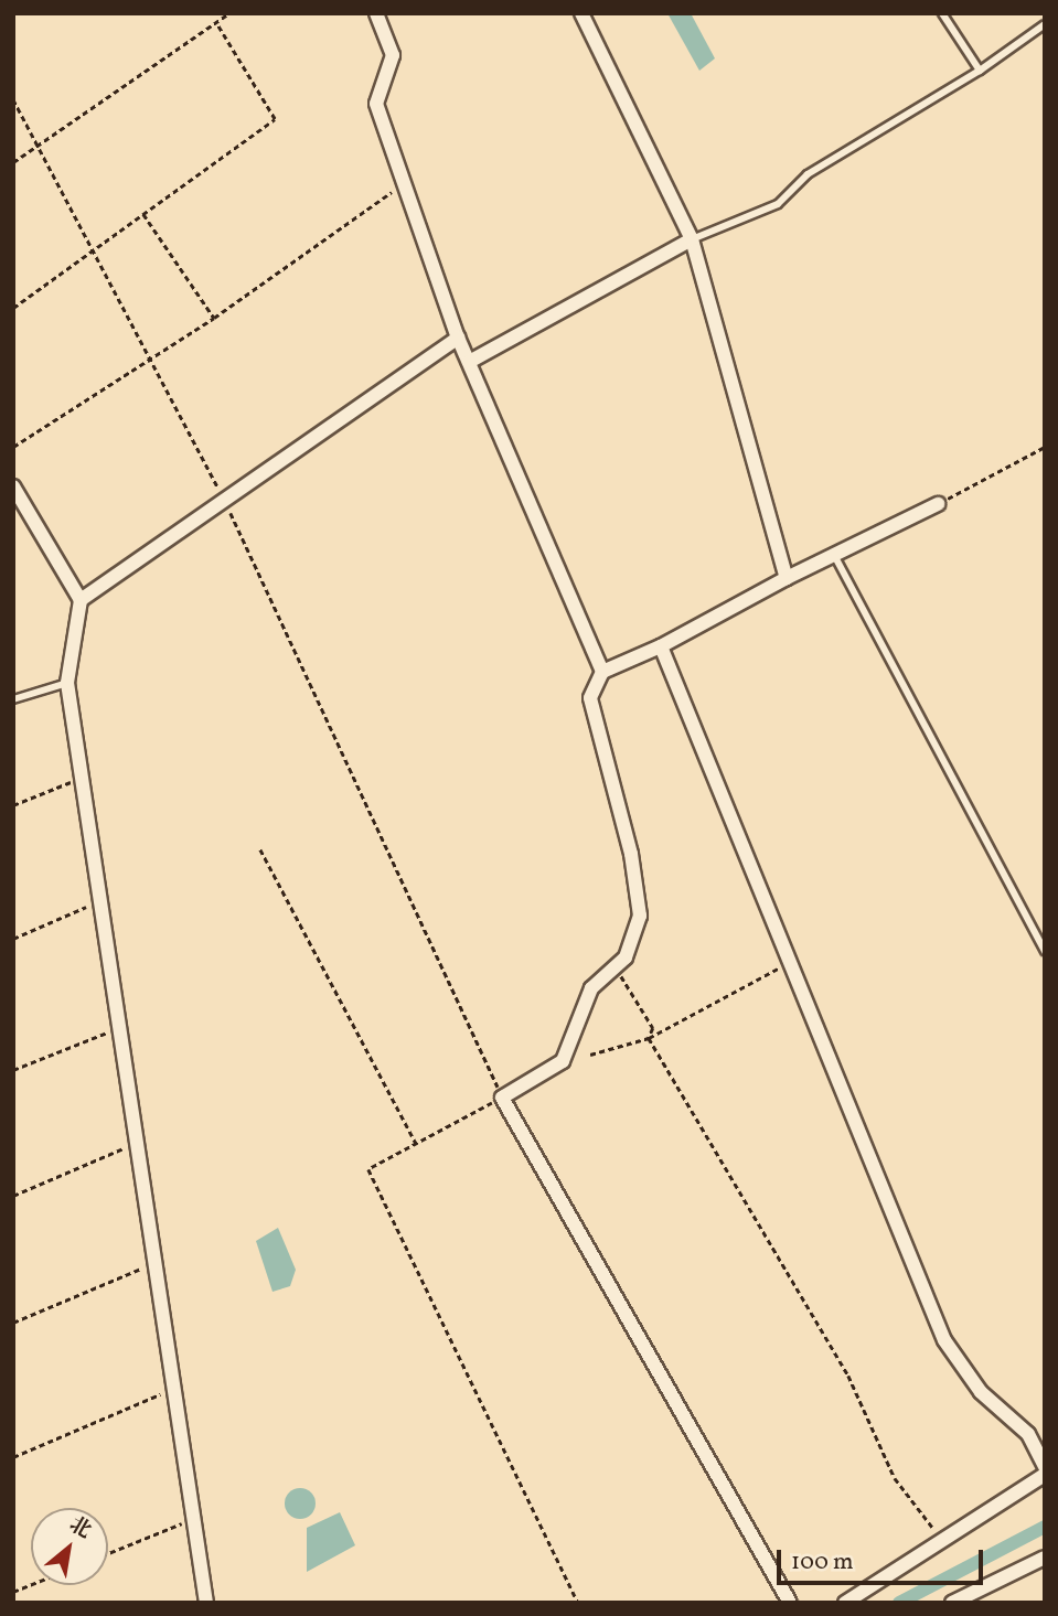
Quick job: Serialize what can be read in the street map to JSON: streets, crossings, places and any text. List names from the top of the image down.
{
  "scale_bar": "100 m",
  "north": "top right"
}
